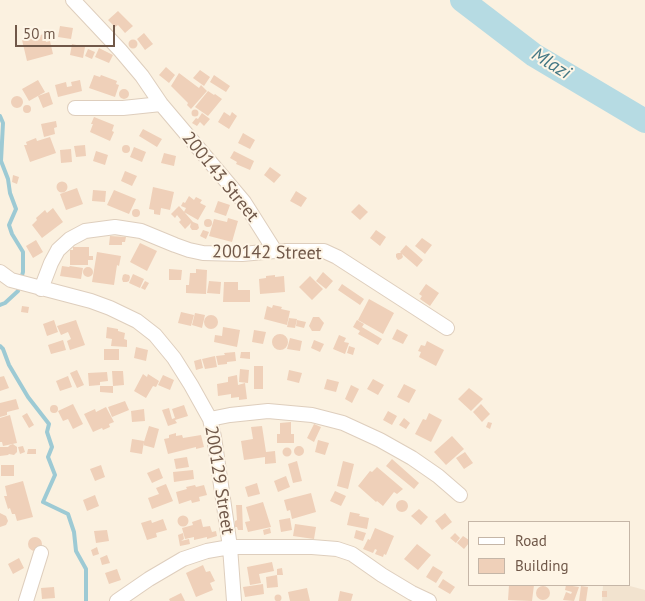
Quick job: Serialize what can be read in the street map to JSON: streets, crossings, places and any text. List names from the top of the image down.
{
  "streets": {
    "street": ["200143 Street", "200142 Street", "200129 Street"]
  },
  "crossings": [
    ["200143 Street", "200142 Street"],
    ["200142 Street", "200129 Street"]
  ],
  "water": ["Mlazi"],
  "legend": ["Road", "Building"],
  "scale_bar": "50 m"
}
